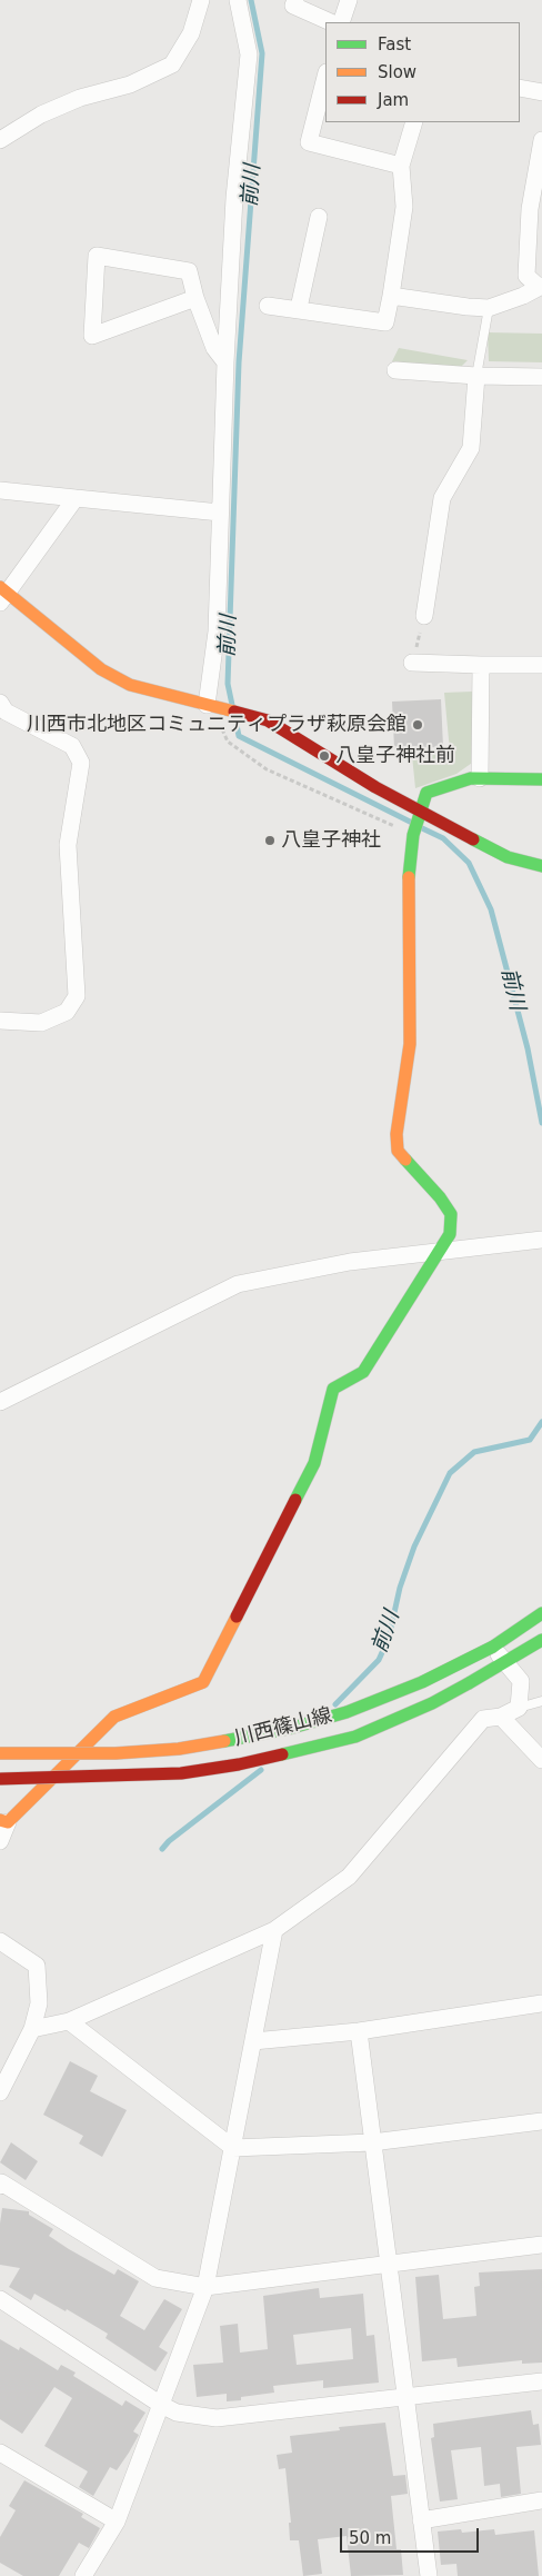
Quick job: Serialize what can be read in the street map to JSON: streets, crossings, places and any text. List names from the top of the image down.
{
  "streets": {
    "street": ["川西篠山線"]
  },
  "water": ["前川"],
  "places": ["川西市北地区コミュニティプラザ萩原会館", "八皇子神社前", "八皇子神社"],
  "legend": ["Fast", "Slow", "Jam"],
  "scale_bar": "50 m"
}
